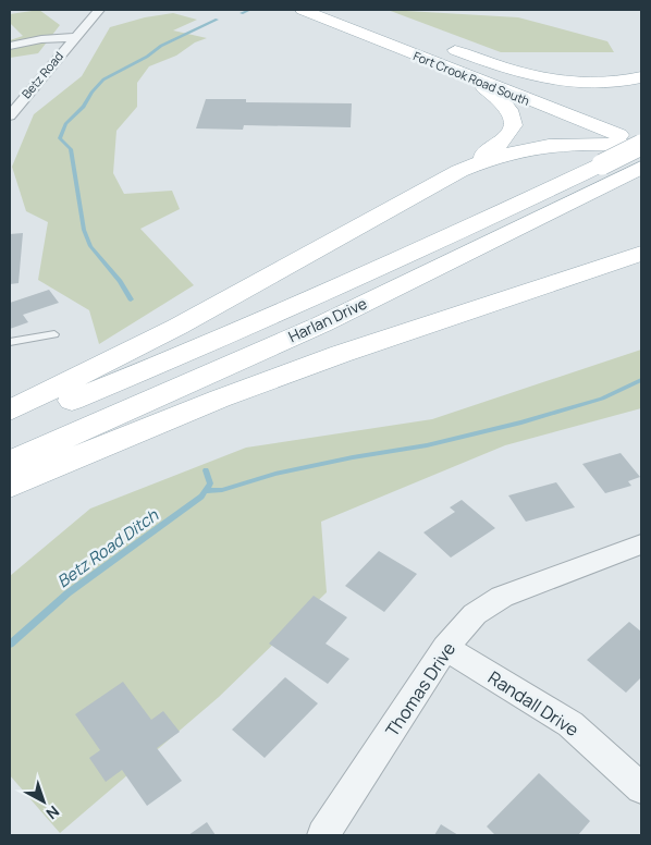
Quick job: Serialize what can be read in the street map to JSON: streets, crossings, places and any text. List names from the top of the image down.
{
  "streets": {
    "main road": ["Fort Crook Road South", "Harlan Drive"],
    "street": ["Betz Road", "Thomas Drive", "Randall Drive"]
  },
  "crossings": [
    ["Fort Crook Road South", "Harlan Drive"],
    ["Thomas Drive", "Randall Drive"]
  ],
  "water": ["Betz Road Ditch"],
  "north": "bottom right"
}
